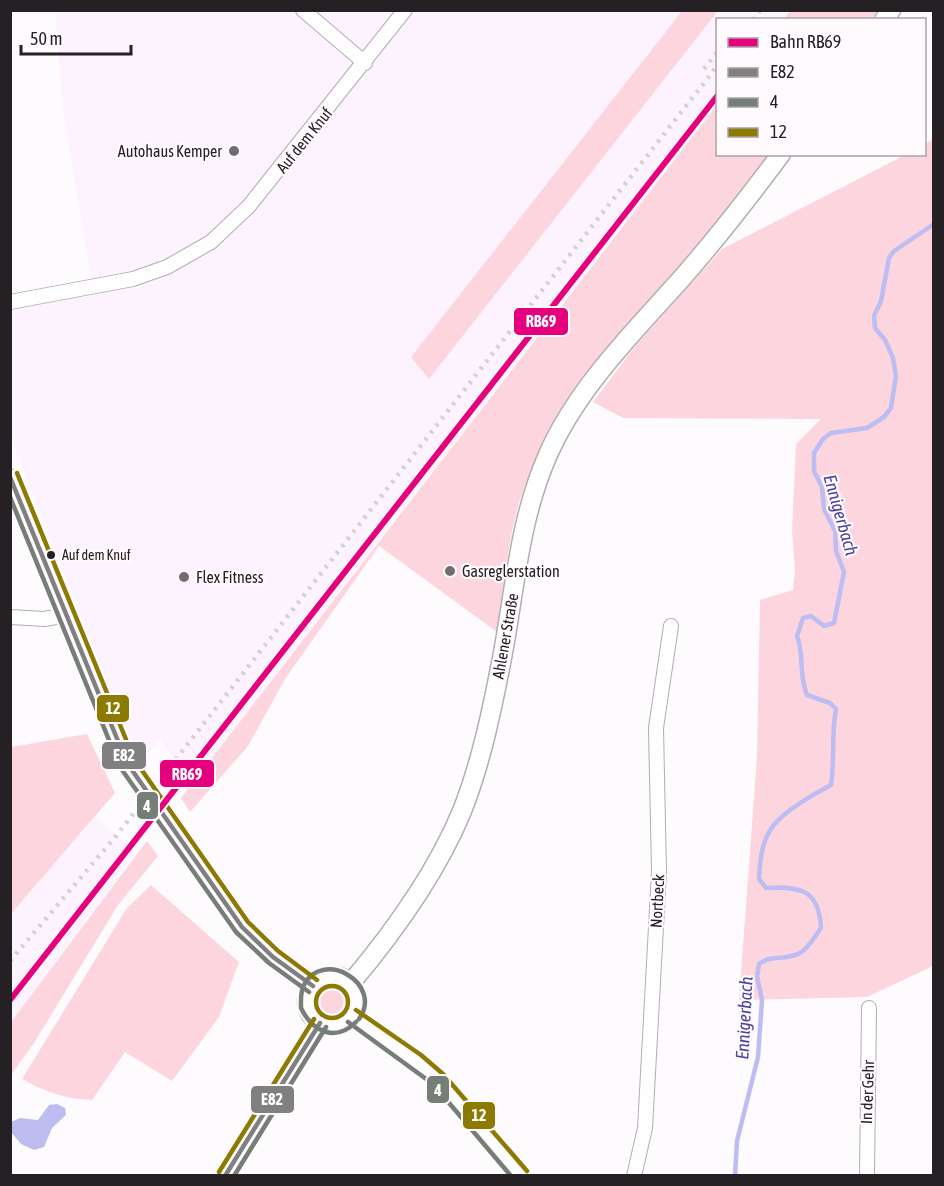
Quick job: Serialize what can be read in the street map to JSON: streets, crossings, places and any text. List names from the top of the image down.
{
  "streets": {
    "main road": ["Ahlener Straße"],
    "street": ["Auf dem Knuf", "Nortbeck", "In der Gehr"]
  },
  "water": ["Ennigerbach"],
  "places": [
    "Autohaus Kemper",
    "Auf dem Knuf",
    "Gasreglerstation",
    "Flex Fitness"
  ],
  "lines": [
    "rail line RB69",
    "transit line 12",
    "transit line E82",
    "transit line 4"
  ],
  "legend": [
    "Bahn RB69",
    "E82",
    "4",
    "12"
  ],
  "scale_bar": "50 m"
}
